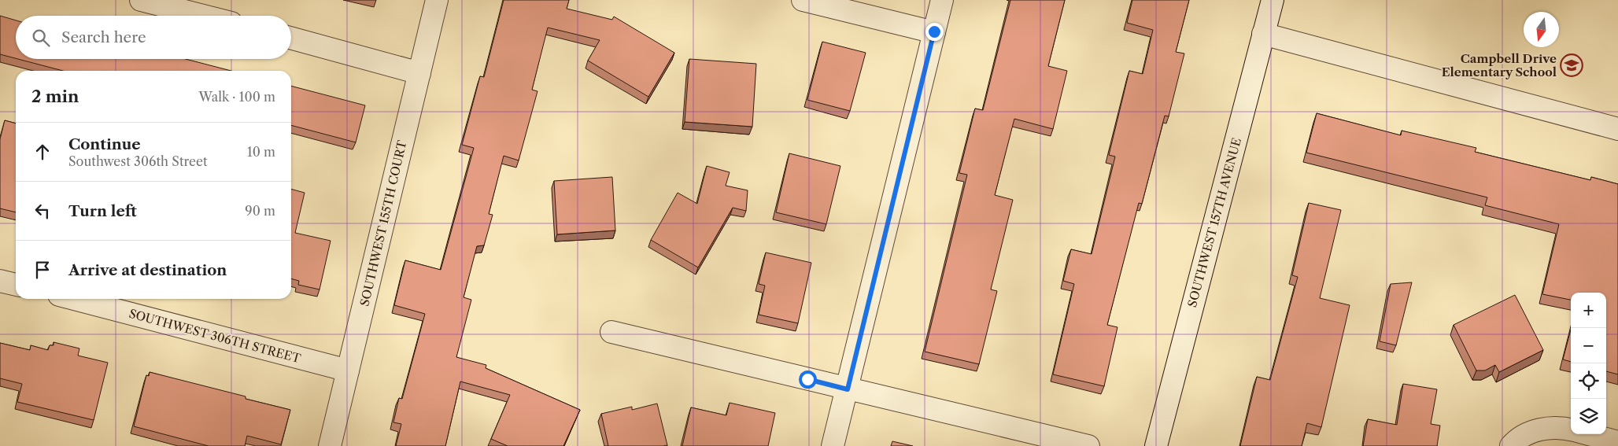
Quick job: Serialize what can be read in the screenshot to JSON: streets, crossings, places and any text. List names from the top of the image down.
{
  "streets": {
    "street": ["SOUTHWEST 157TH AVENUE", "SOUTHWEST 155TH COURT", "SOUTHWEST 306TH STREET"]
  },
  "crossings": [
    ["SOUTHWEST 155TH COURT", "SOUTHWEST 306TH STREET"]
  ],
  "places": {
    "school or university": ["Campbell Drive Elementary School"]
  },
  "north": "bottom",
  "page": {
    "search": "Search here",
    "heading": ["2 min", "Walk · 100 m"],
    "list": [
      ["Continue", "Southwest 306th Street", "10 m"],
      ["Turn left", "90 m"],
      "Arrive at destination"
    ],
    "map_buttons": ["+", "−"]
  }
}
